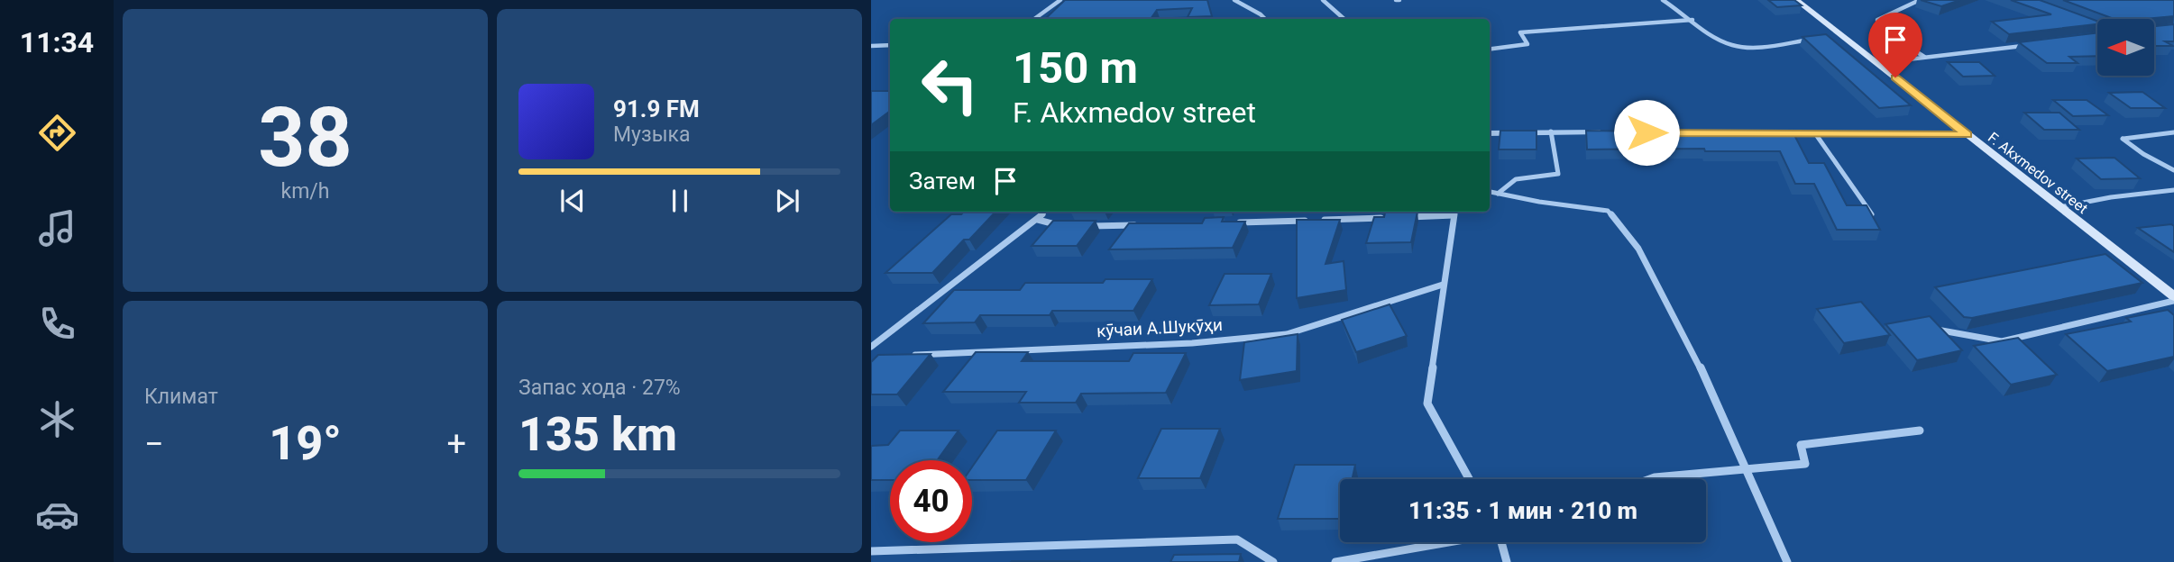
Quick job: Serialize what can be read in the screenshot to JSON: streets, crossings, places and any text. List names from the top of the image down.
{
  "streets": {
    "main road": ["F. Akxmedov street"],
    "street": ["кӯчаи А.Шукӯҳи"]
  },
  "north": "left",
  "page": {
    "tabs": "11:34",
    "tile": [
      ["38", "km/h"],
      "Климат",
      ["Запас хода · 27%", "135 km"]
    ],
    "turn": ["150 m", "F. Akxmedov street"],
    "song": ["91.9 FM", "Музыка"],
    "then": "Затем",
    "heat": ["−", "19°", "+"],
    "limit": "40",
    "trip": "11:35 · 1 мин · 210 m"
  }
}
